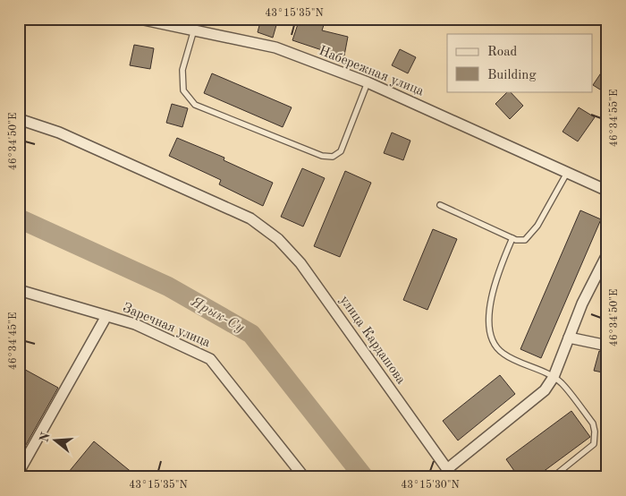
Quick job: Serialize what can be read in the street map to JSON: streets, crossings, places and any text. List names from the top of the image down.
{
  "streets": {
    "street": ["Набережная улица", "Заречная улица", "улица Кардашова"]
  },
  "water": ["Ярык-Су"],
  "legend": ["Road", "Building"],
  "north": "left",
  "coordinates": [
    "43°15'35\"N",
    "46°34'55\"E",
    "46°34'50\"E",
    "46°34'45\"E",
    "43°15'30\"N"
  ]
}
